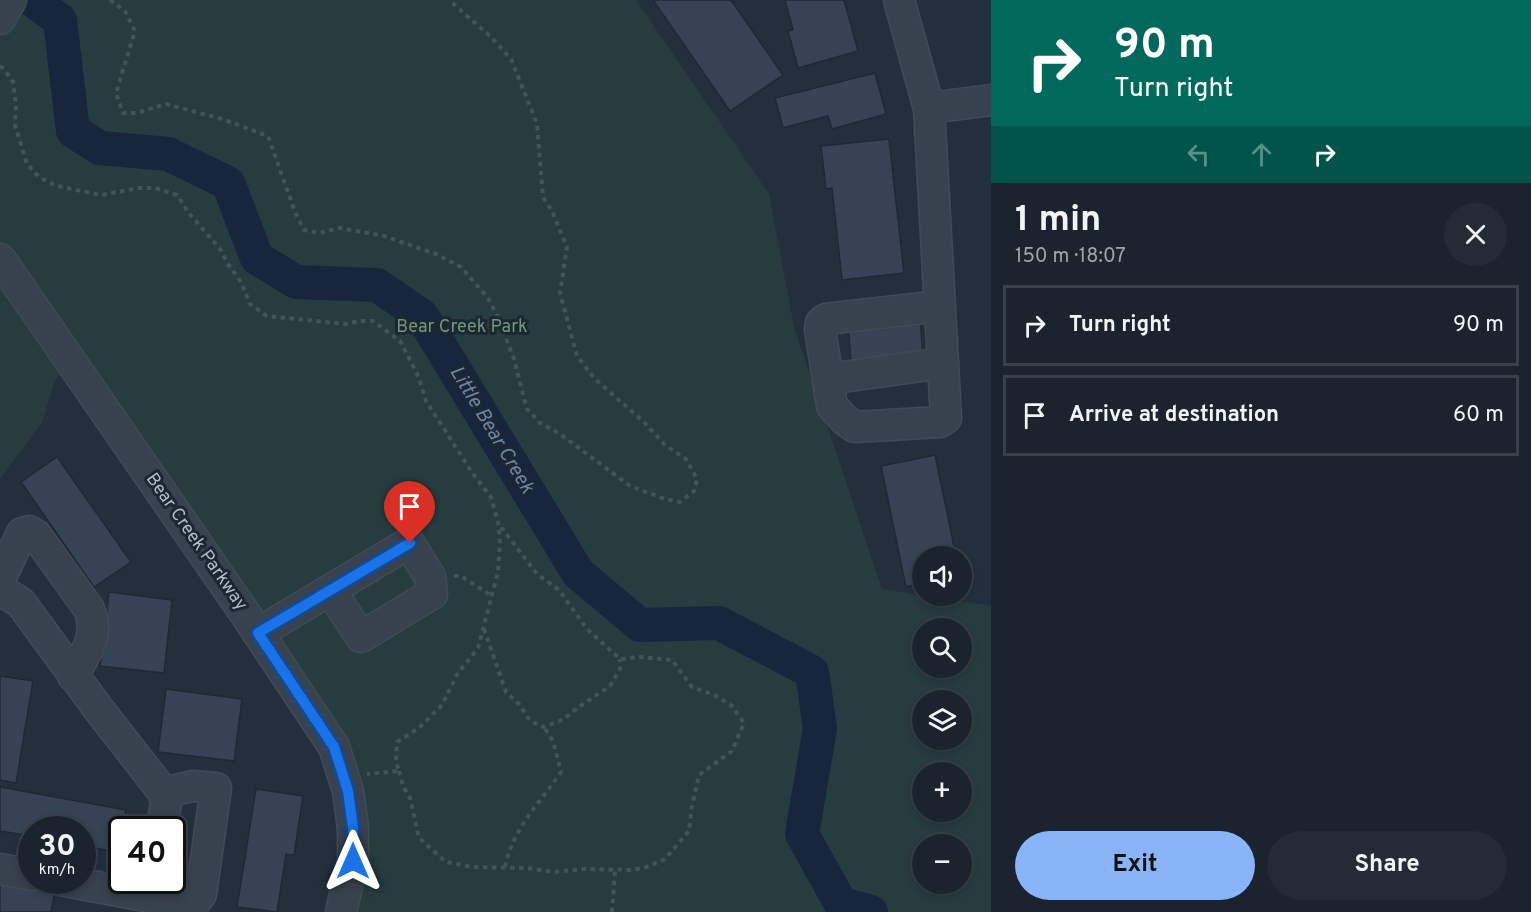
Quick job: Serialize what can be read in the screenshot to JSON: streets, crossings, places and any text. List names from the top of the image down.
{
  "streets": {
    "street": ["Bear Creek Parkway"]
  },
  "water": ["Little Bear Creek"],
  "parks": ["Bear Creek Park"],
  "page": {
    "turn": ["90 m", "Turn right"],
    "heading": ["1 min", "150 m · 18:07"],
    "list": [
      {
        "name": "Turn right",
        "value": "90 m"
      },
      {
        "name": "Arrive at destination",
        "value": "60 m"
      }
    ],
    "map_buttons": ["+", "−"],
    "speed": "30 km/h",
    "limit": "40",
    "buttons": ["Exit", "Share"]
  }
}
